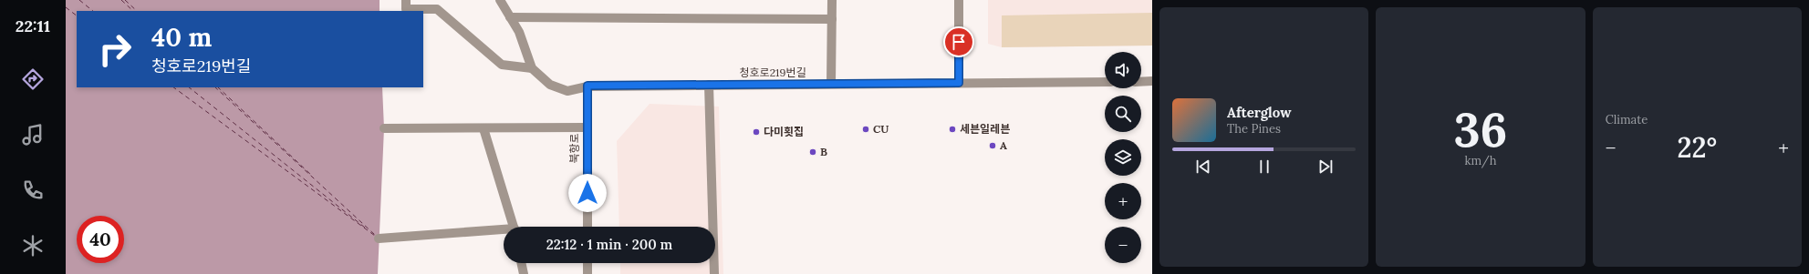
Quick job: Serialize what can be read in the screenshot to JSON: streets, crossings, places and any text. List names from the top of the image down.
{
  "streets": {
    "street": ["청호로219번길", "북항로"]
  },
  "crossings": [
    ["청호로219번길", "북항로"]
  ],
  "places": [
    "CU",
    "세븐일레븐",
    "다미횟집",
    "A",
    "B"
  ],
  "page": {
    "tabs": "22:11",
    "tile": [
      ["36", "km/h"],
      "Climate"
    ],
    "turn": ["40 m", "청호로219번길"],
    "map_buttons": ["+", "−"],
    "song": ["Afterglow", "The Pines"],
    "heat": ["−", "22°", "+"],
    "limit": "40",
    "trip": "22:12 · 1 min · 200 m"
  }
}
